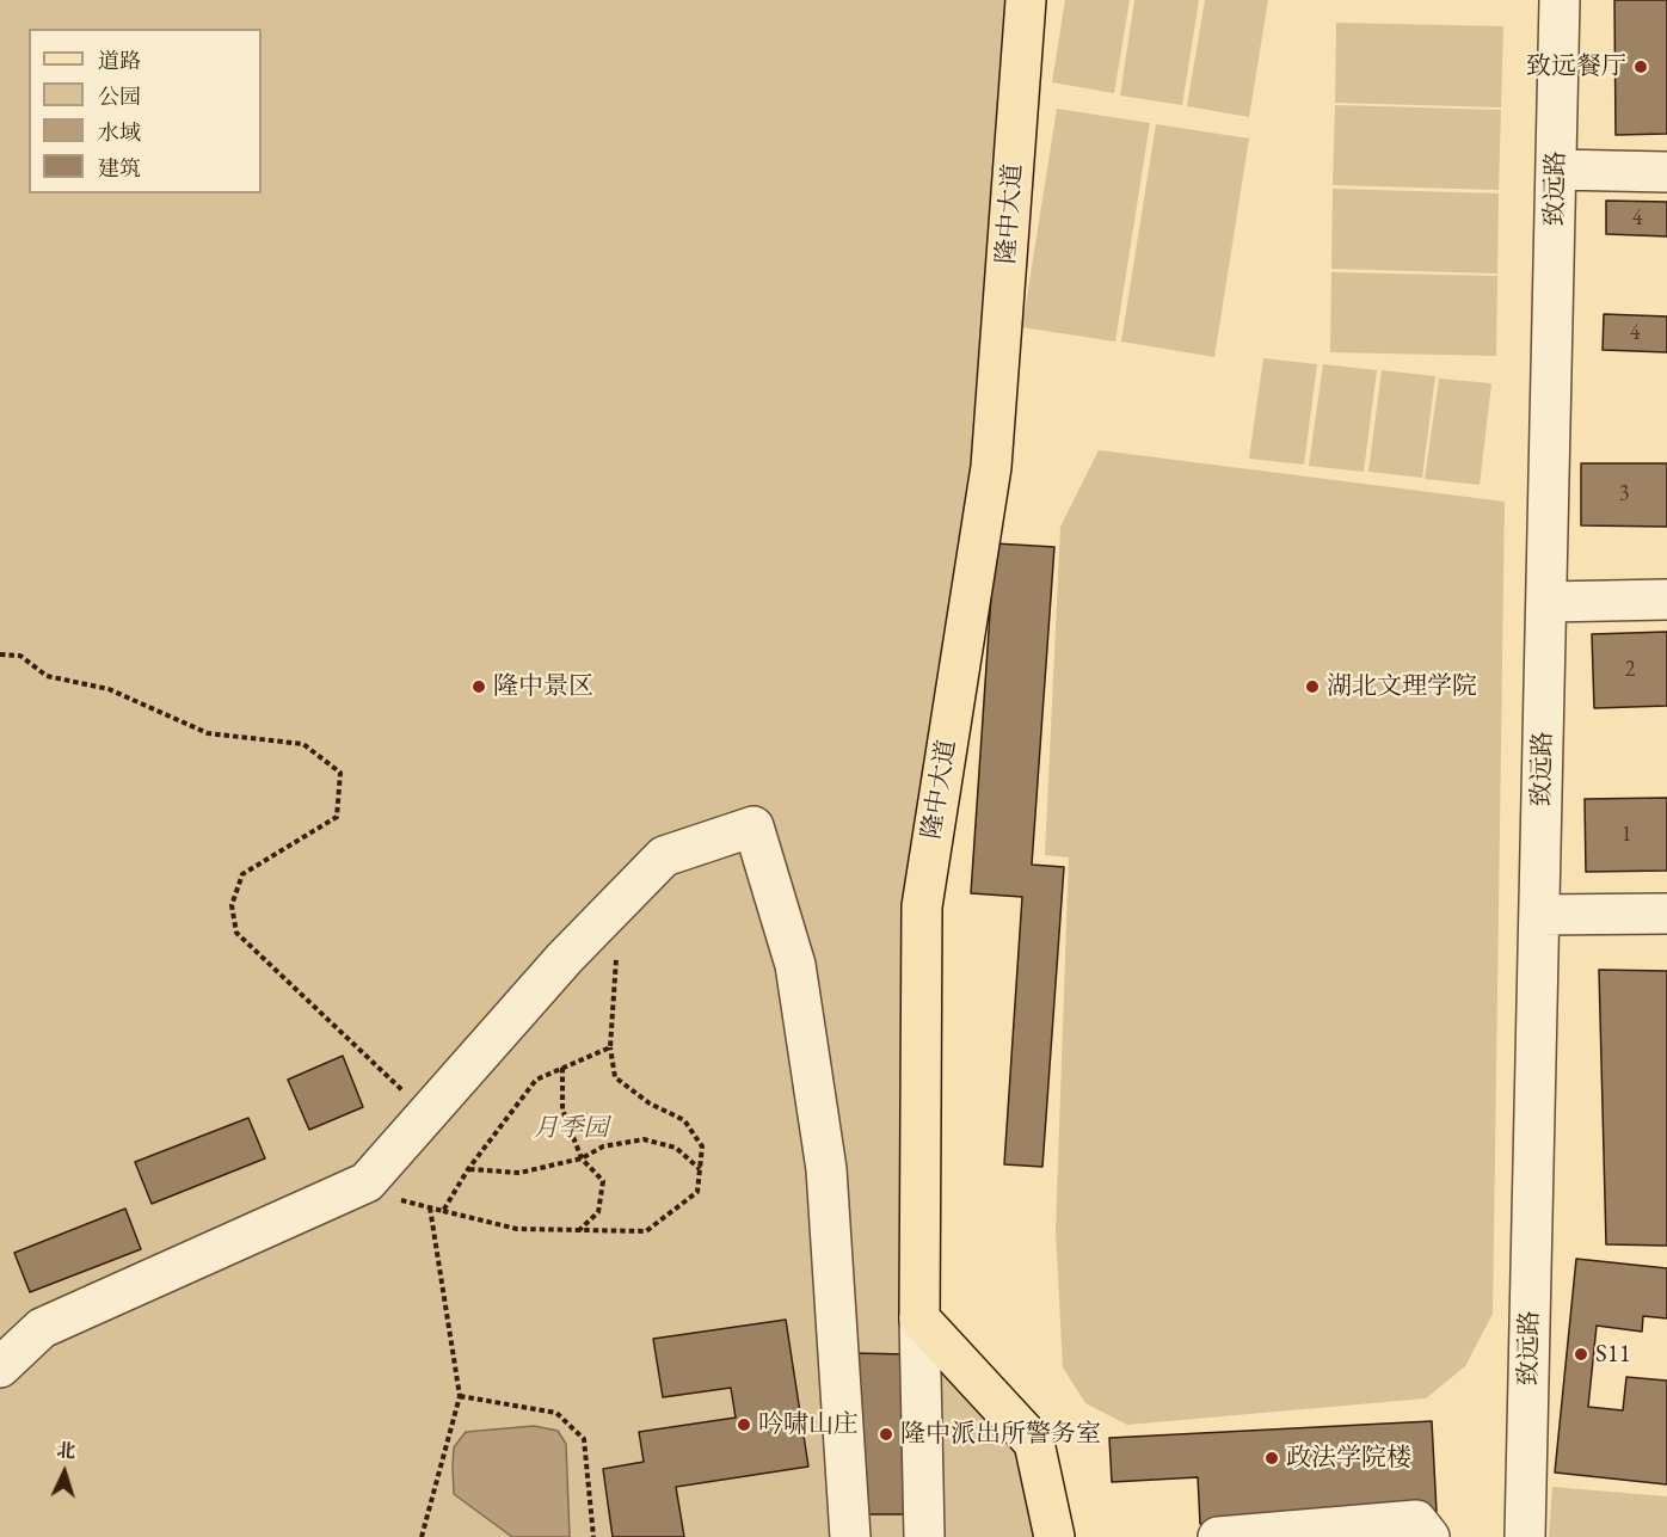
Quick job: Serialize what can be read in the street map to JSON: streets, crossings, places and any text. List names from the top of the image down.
{
  "streets": {
    "main road": ["隆中大道"],
    "street": ["致远路"]
  },
  "parks": ["月季园"],
  "places": [
    "致远餐厅",
    "隆中景区",
    "湖北文理学院",
    "S11",
    "吟啸山庄",
    "隆中派出所警务室",
    "政法学院楼"
  ],
  "house_numbers": [
    "4",
    "4",
    "3",
    "2",
    "1"
  ],
  "legend": [
    "道路",
    "公园",
    "水域",
    "建筑"
  ],
  "north": "top"
}
